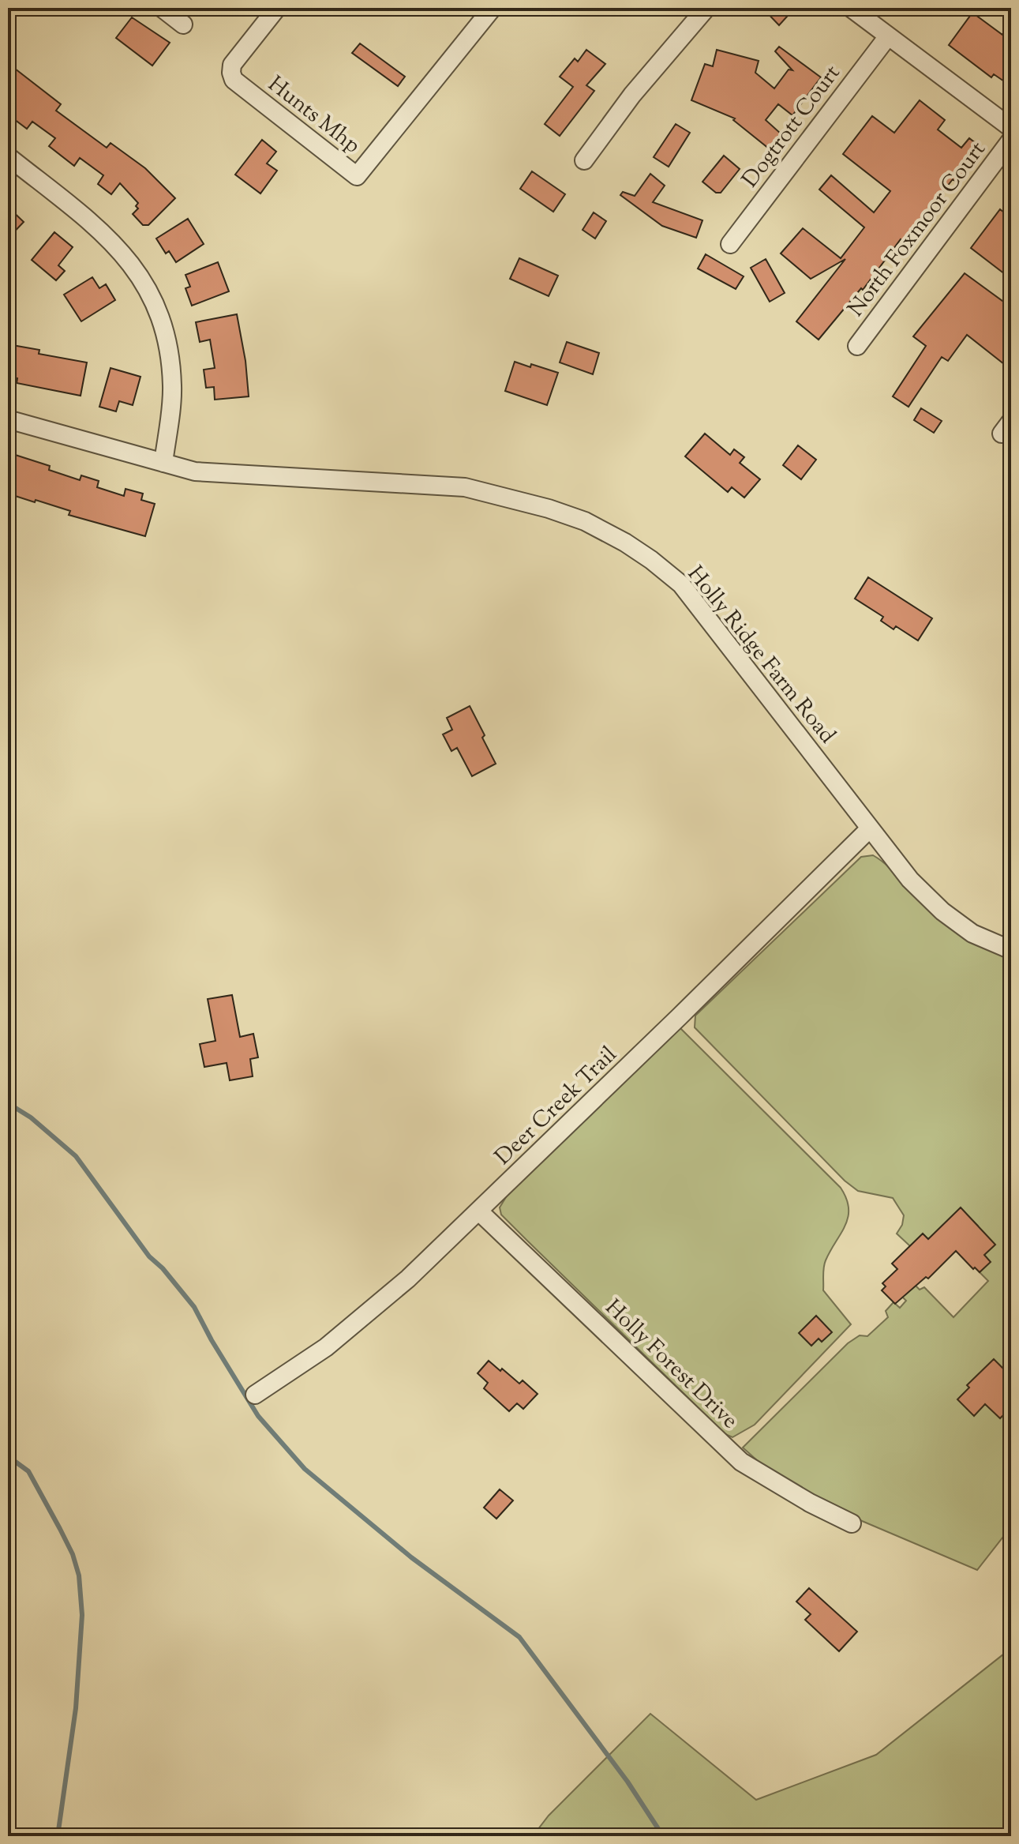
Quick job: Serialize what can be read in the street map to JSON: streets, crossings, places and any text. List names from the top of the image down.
{
  "streets": {
    "street": [
      "Hunts Mhp",
      "Dogtrott Court",
      "North Foxmoor Court",
      "Holly Ridge Farm Road",
      "Deer Creek Trail",
      "Holly Forest Drive"
    ]
  },
  "crossings": [
    ["Holly Ridge Farm Road", "Deer Creek Trail"],
    ["Deer Creek Trail", "Holly Forest Drive"]
  ]
}
